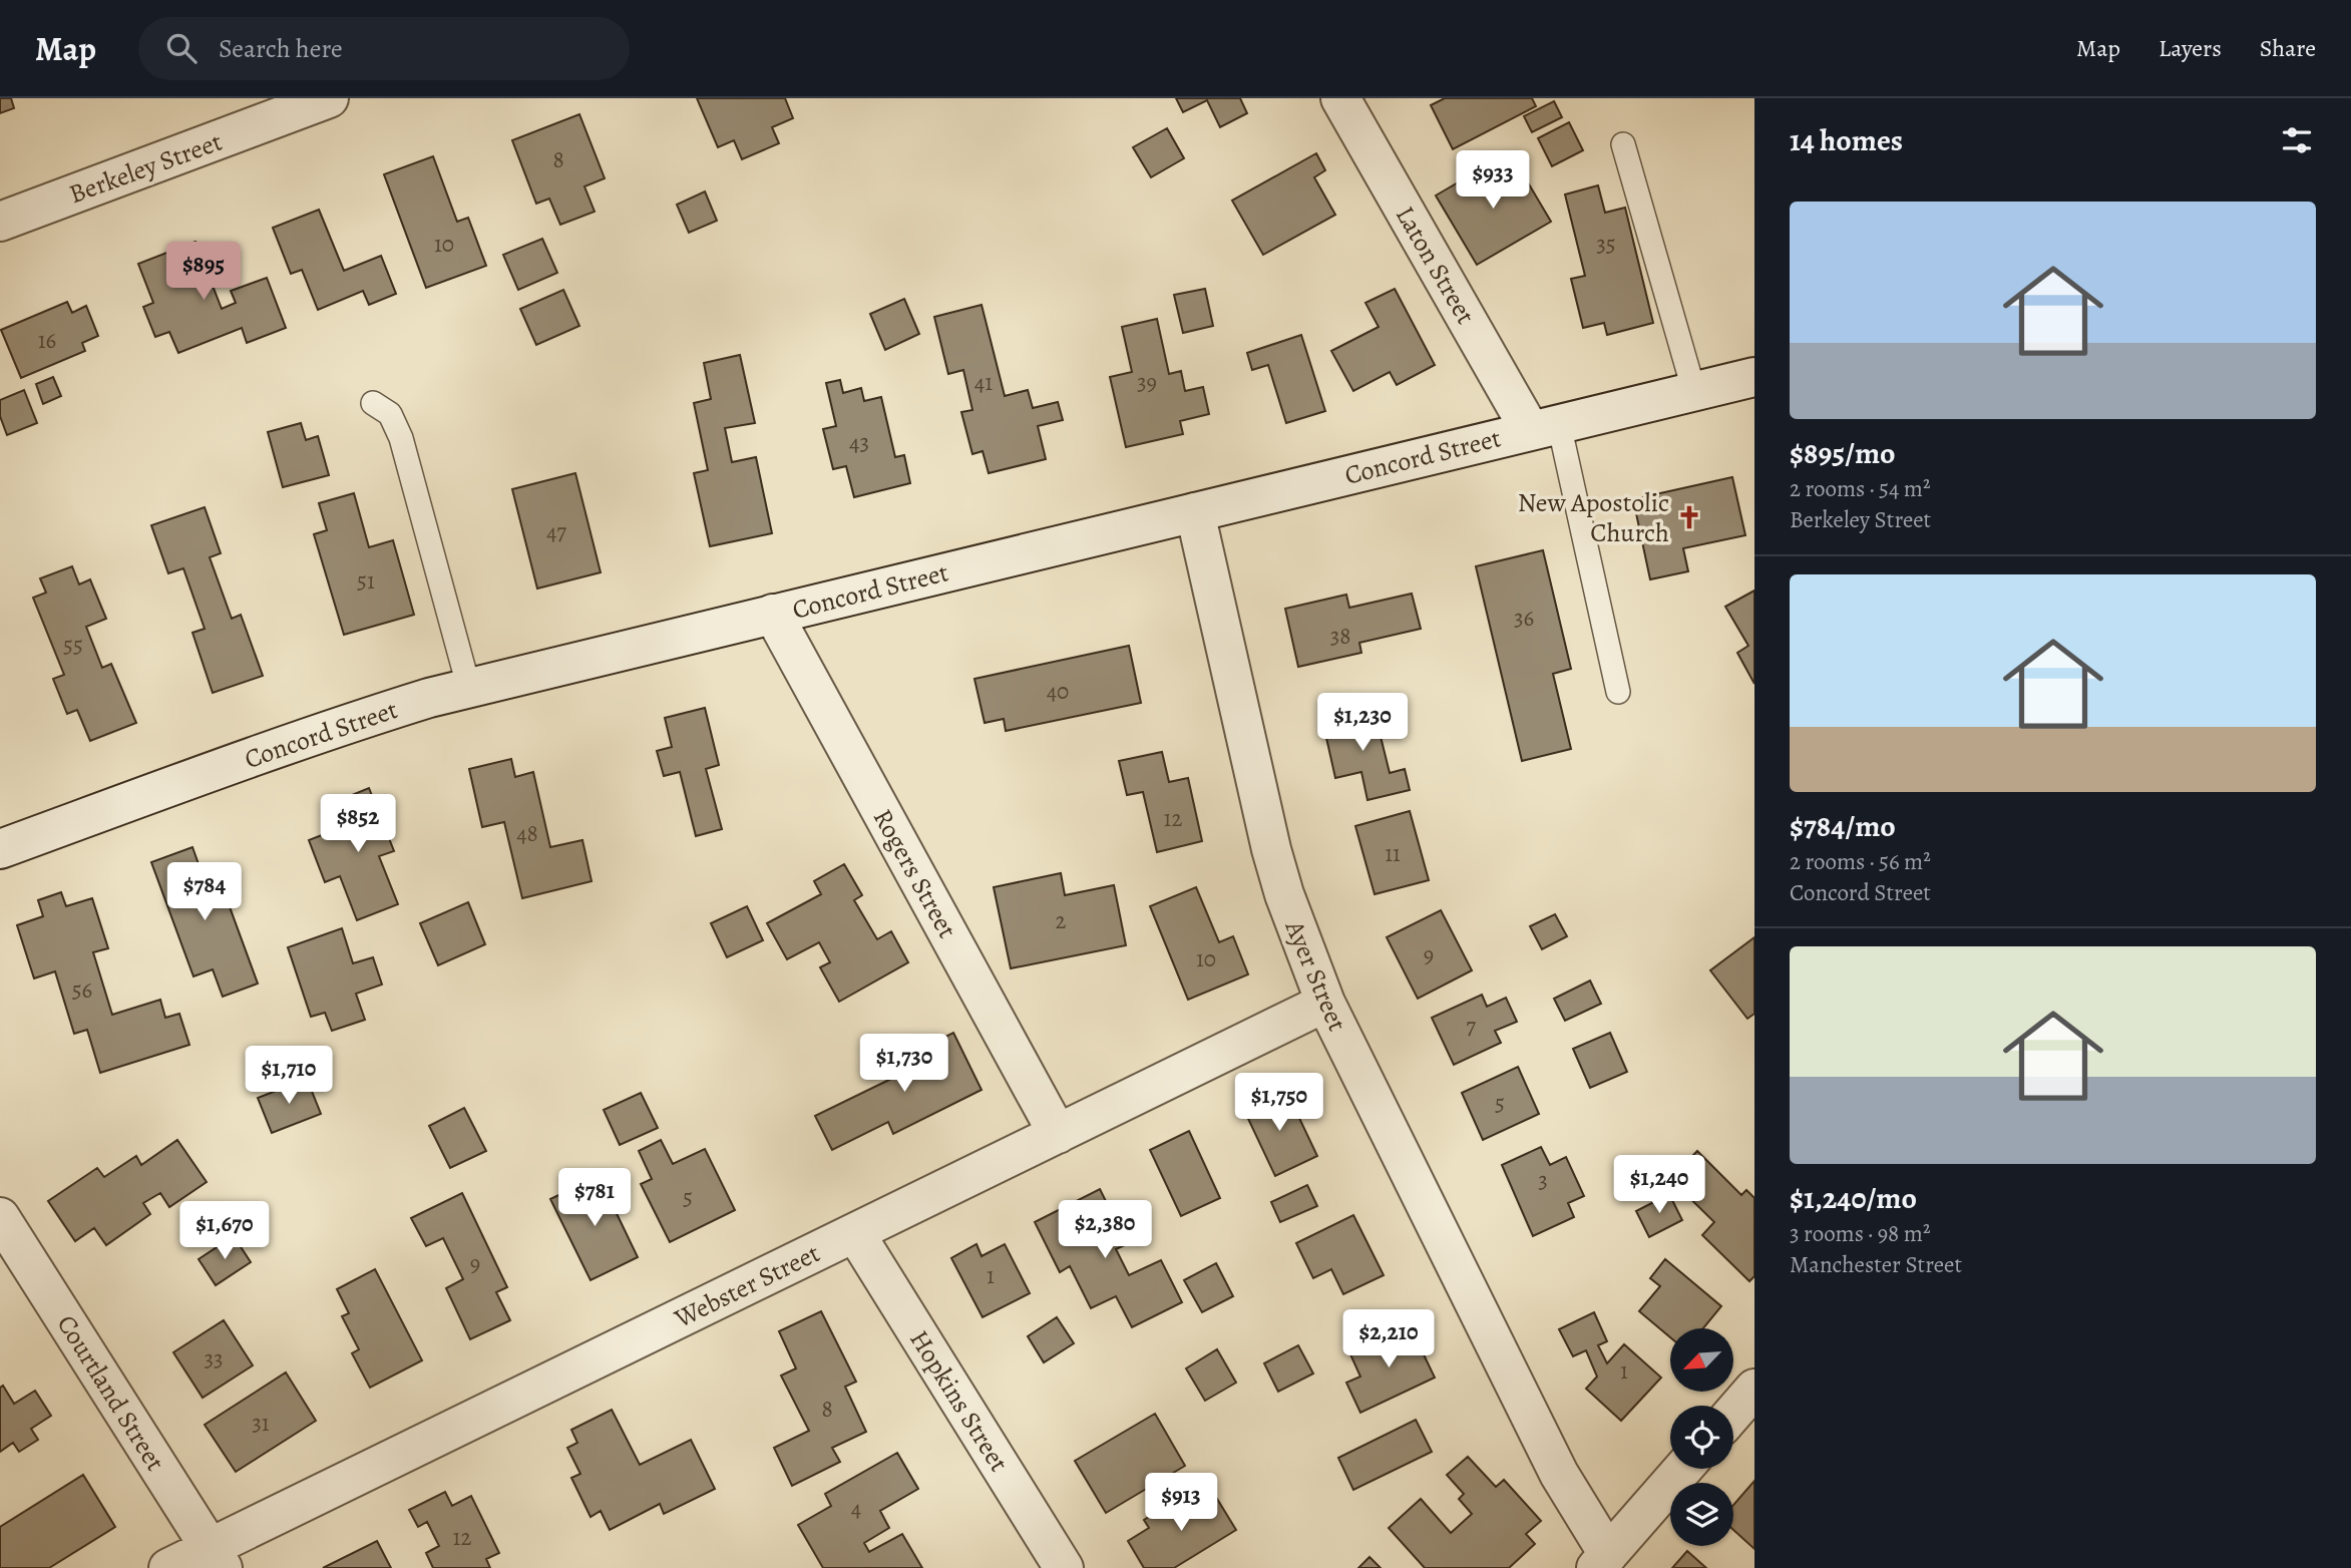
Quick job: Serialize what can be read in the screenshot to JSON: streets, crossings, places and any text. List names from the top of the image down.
{
  "streets": {
    "street": [
      "Berkeley Street",
      "Laton Street",
      "Concord Street",
      "Rogers Street",
      "Ayer Street",
      "Webster Street",
      "Courtland Street",
      "Hopkins Street"
    ]
  },
  "crossings": [
    ["Laton Street", "Concord Street"],
    ["Concord Street", "Rogers Street"],
    ["Concord Street", "Ayer Street"],
    ["Rogers Street", "Webster Street"],
    ["Ayer Street", "Webster Street"],
    ["Webster Street", "Courtland Street"],
    ["Webster Street", "Hopkins Street"]
  ],
  "places": {
    "church": ["New Apostolic Church"]
  },
  "house_numbers": [
    "8",
    "10",
    "35",
    "16",
    "41",
    "39",
    "43",
    "47",
    "51",
    "36",
    "38",
    "55",
    "40",
    "12",
    "48",
    "11",
    "2",
    "9",
    "10",
    "56",
    "7",
    "5",
    "3",
    "5",
    "9",
    "1",
    "33",
    "1",
    "8",
    "31",
    "4",
    "12"
  ],
  "north": "bottom left",
  "page": {
    "header": "Map",
    "search": "Search here",
    "nav": ["Map", "Layers", "Share"],
    "heading": "14 homes",
    "price": [
      "$933",
      "$895",
      "$1,230",
      "$852",
      "$784",
      "$1,730",
      "$1,710",
      "$1,750",
      "$1,240",
      "$781",
      "$2,380",
      "$1,670",
      "$2,210",
      "$913"
    ],
    "list": [
      {
        "name": "$895/mo",
        "note": "2 rooms · 54 m² · Berkeley Street"
      },
      {
        "name": "$784/mo",
        "note": "2 rooms · 56 m² · Concord Street"
      },
      {
        "name": "$1,240/mo",
        "note": "3 rooms · 98 m² · Manchester Street"
      }
    ]
  }
}
